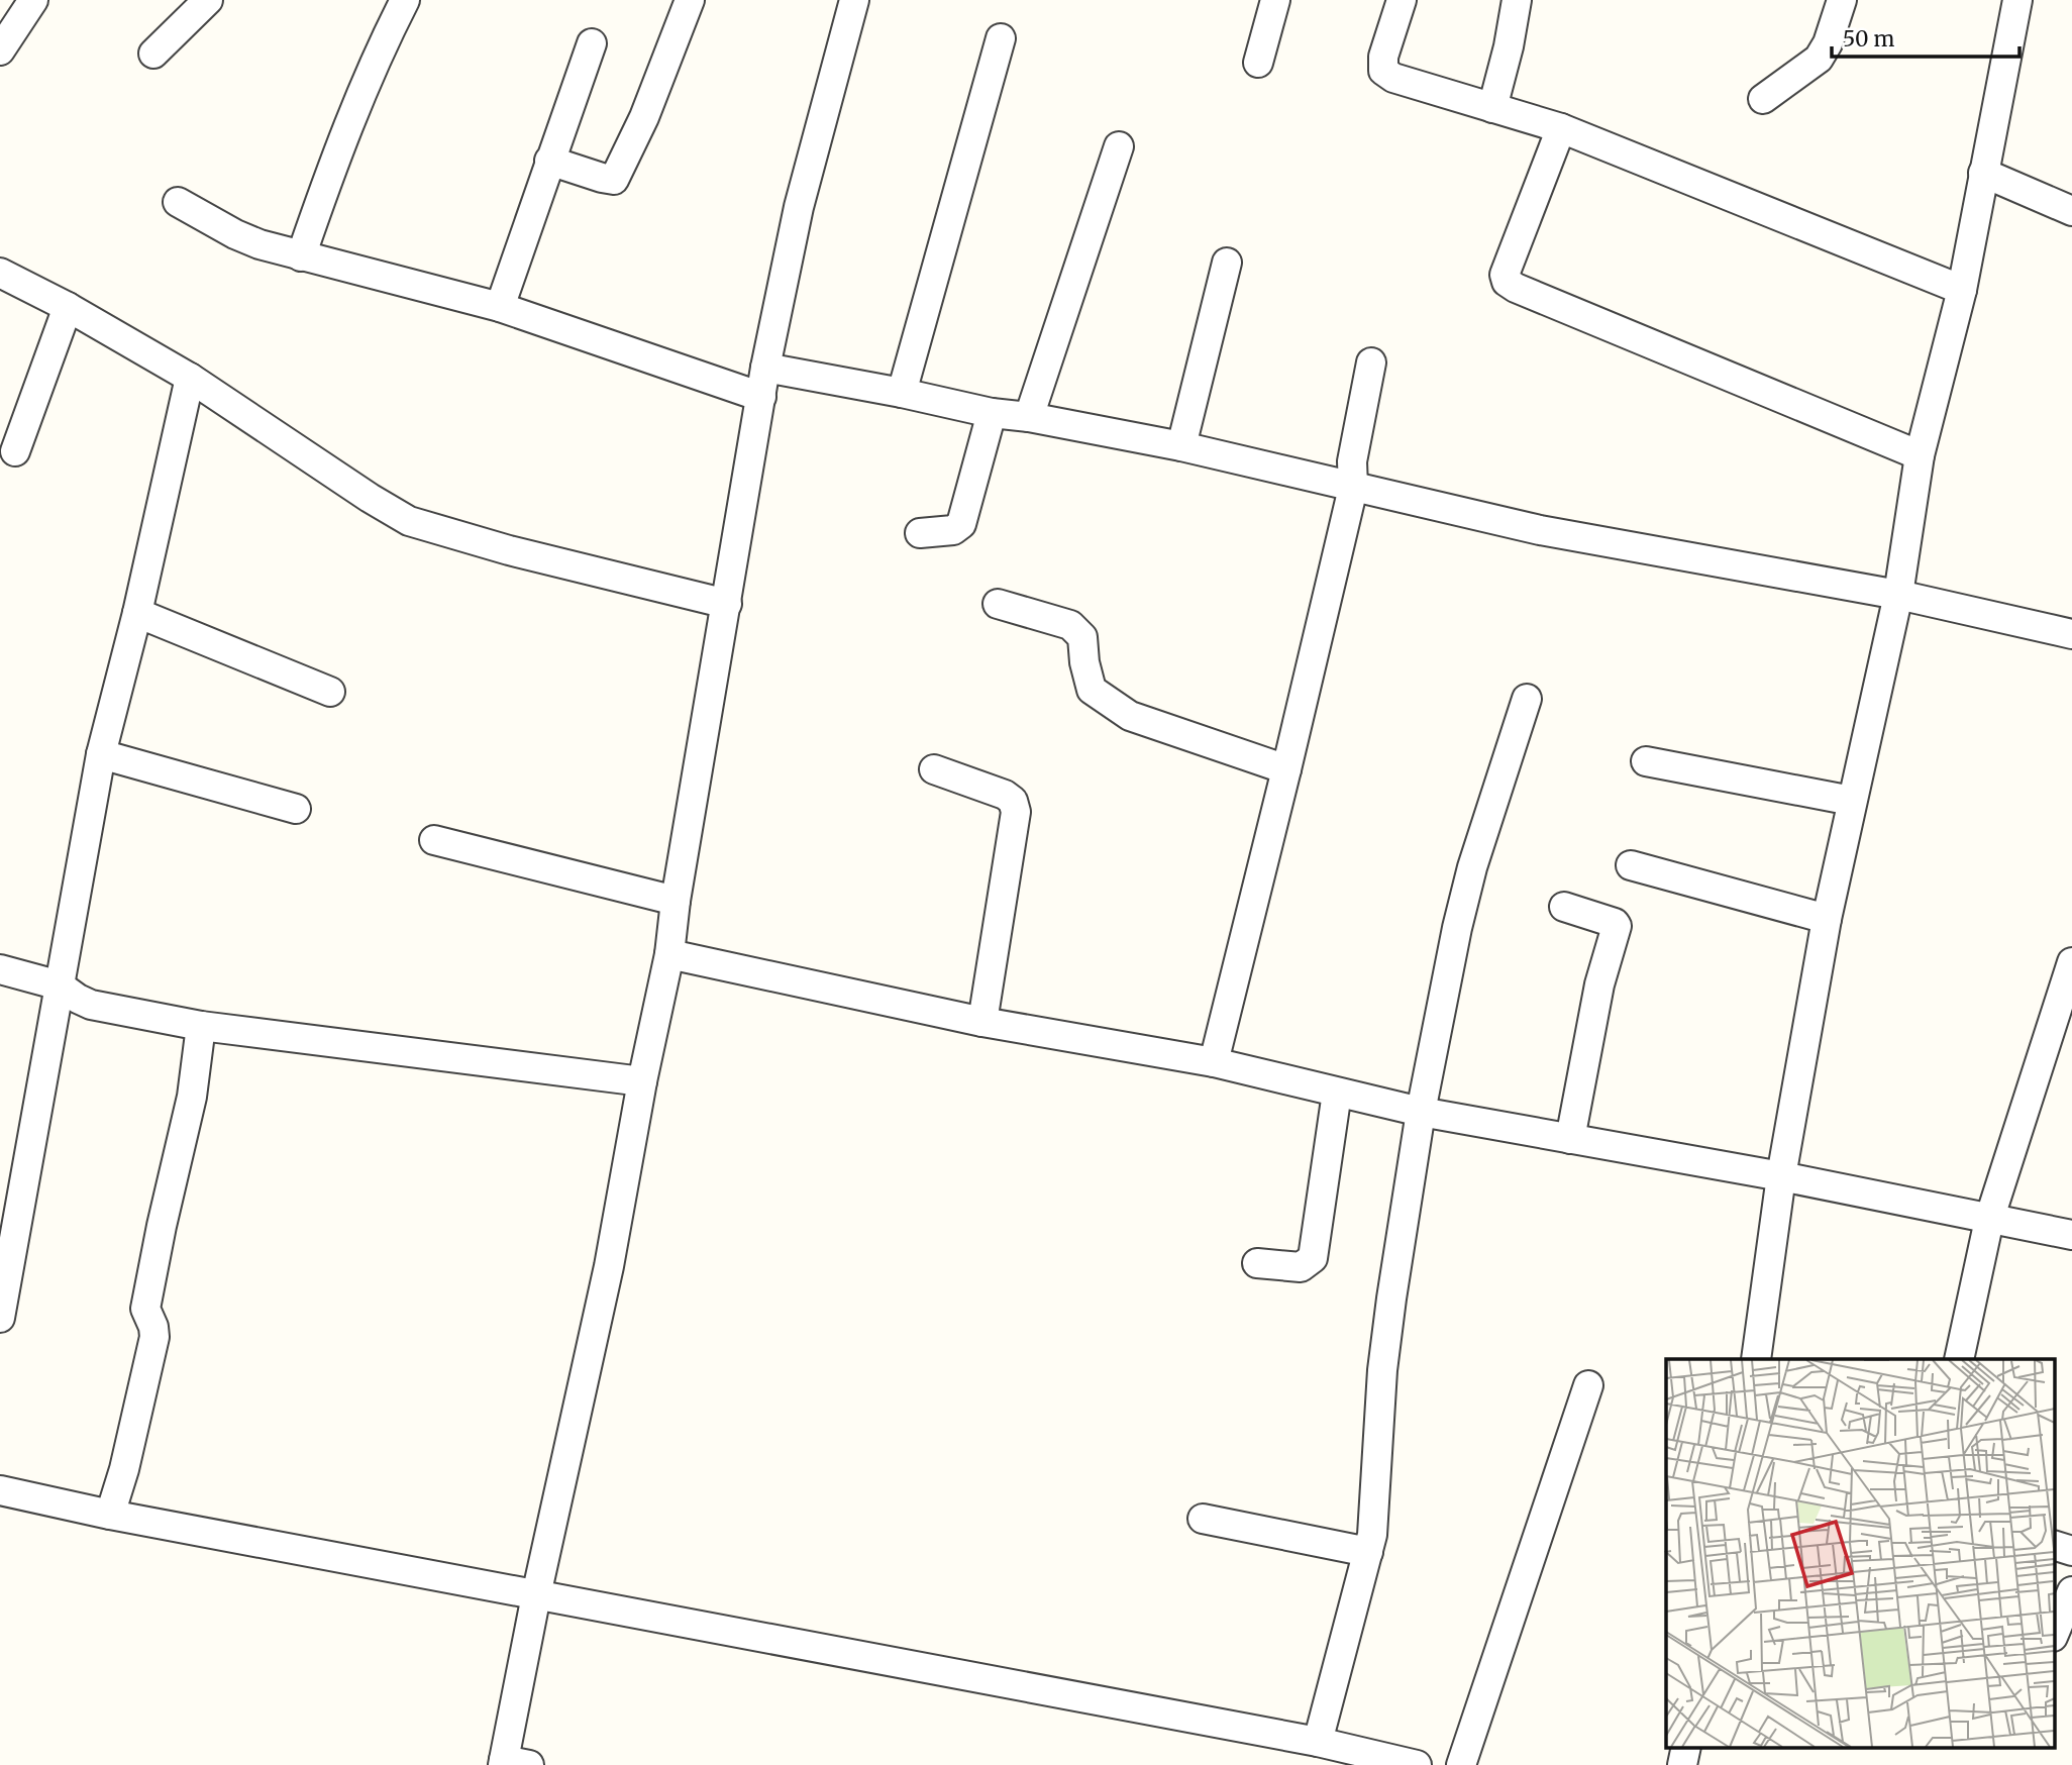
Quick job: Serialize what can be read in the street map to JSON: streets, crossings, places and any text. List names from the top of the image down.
{
  "scale_bar": "50 m"
}
